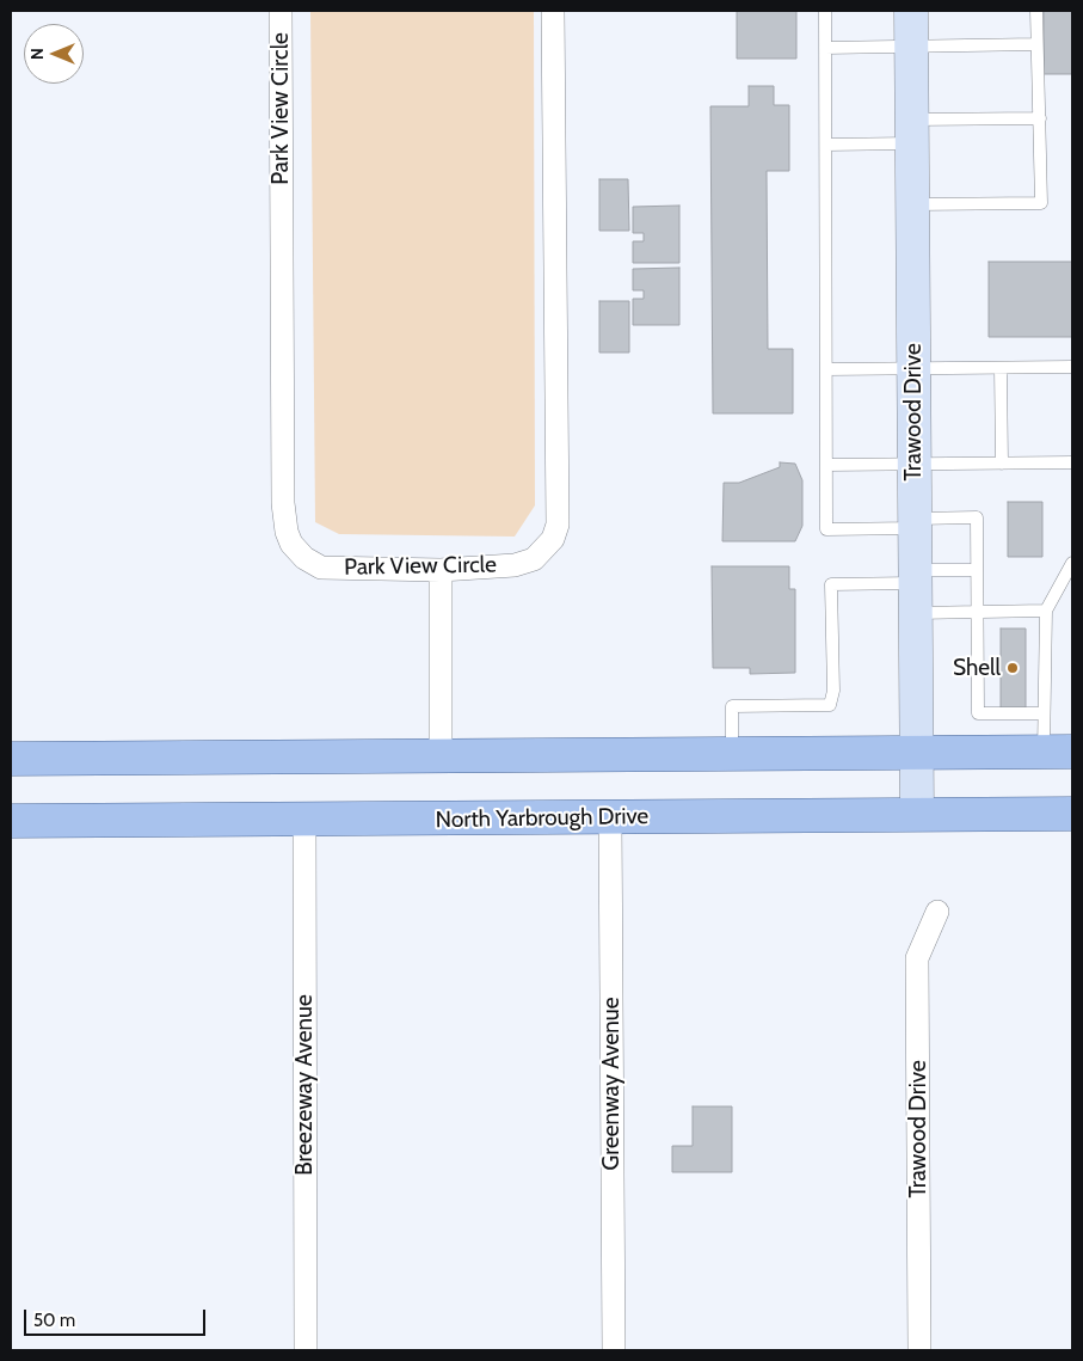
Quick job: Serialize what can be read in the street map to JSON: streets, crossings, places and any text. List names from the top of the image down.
{
  "streets": {
    "main road": ["North Yarbrough Drive"],
    "street": [
      "Park View Circle",
      "Trawood Drive",
      "Greenway Avenue",
      "Breezeway Avenue"
    ]
  },
  "crossings": [
    ["Trawood Drive", "North Yarbrough Drive"],
    ["North Yarbrough Drive", "Greenway Avenue"],
    ["North Yarbrough Drive", "Breezeway Avenue"]
  ],
  "places": ["Shell"],
  "scale_bar": "50 m",
  "north": "left"
}
